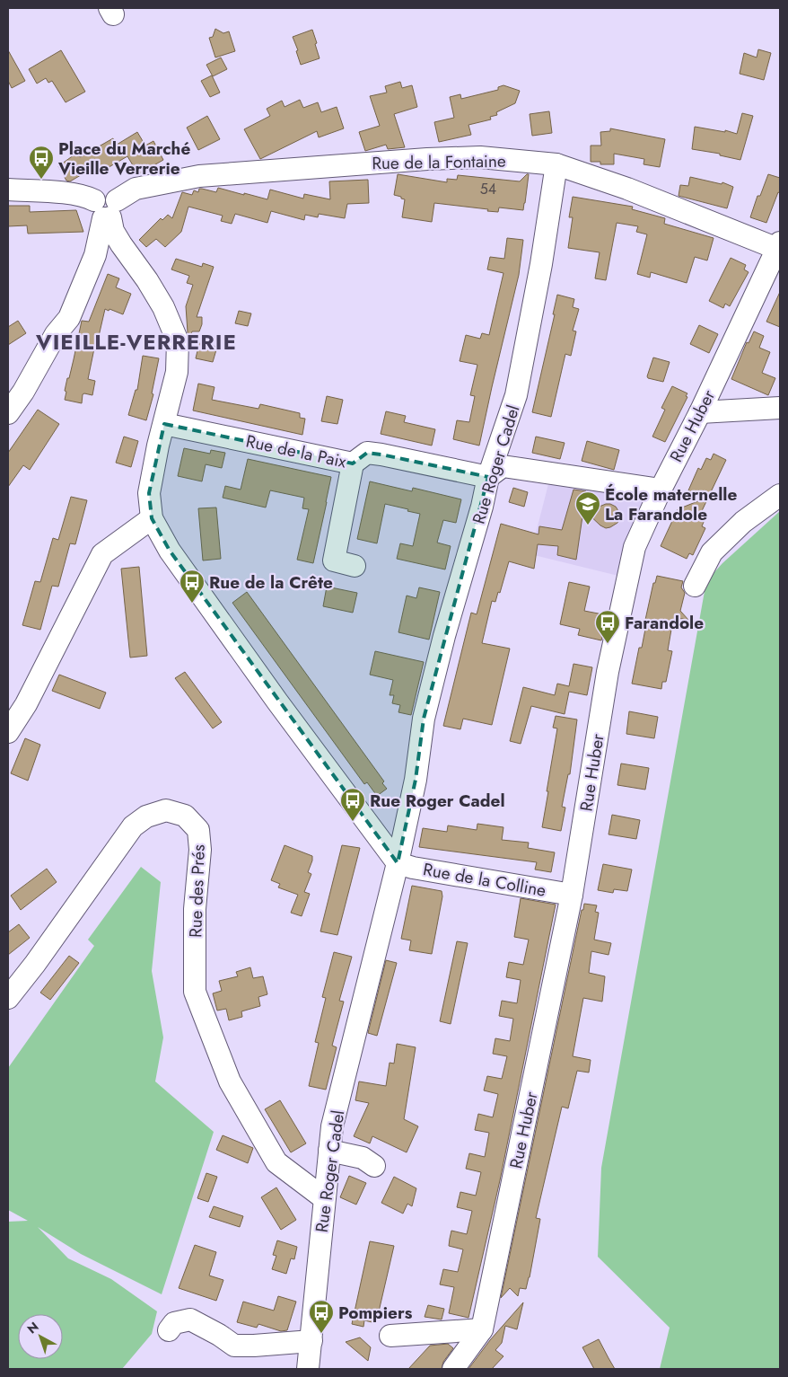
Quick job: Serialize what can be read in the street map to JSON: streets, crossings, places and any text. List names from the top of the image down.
{
  "streets": {
    "street": [
      "Rue de la Fontaine",
      "Rue Huber",
      "Rue de la Paix",
      "Rue Roger Cadel",
      "Rue de la Colline",
      "Rue des Prés"
    ]
  },
  "crossings": [
    ["Rue de la Fontaine", "Rue Huber"],
    ["Rue de la Fontaine", "Rue Roger Cadel"],
    ["Rue Huber", "Rue de la Colline"],
    ["Rue de la Paix", "Rue Roger Cadel"],
    ["Rue Roger Cadel", "Rue de la Colline"],
    ["Rue Roger Cadel", "Rue des Prés"]
  ],
  "districts": ["VIEILLE-VERRERIE"],
  "places": {
    "bus stop": [
      "Place du Marché Vieille Verrerie",
      "Rue de la Crête",
      "Farandole",
      "Rue Roger Cadel",
      "Pompiers"
    ],
    "school or university": ["École maternelle La Farandole"]
  },
  "house_numbers": ["54"],
  "north": "top left"
}
